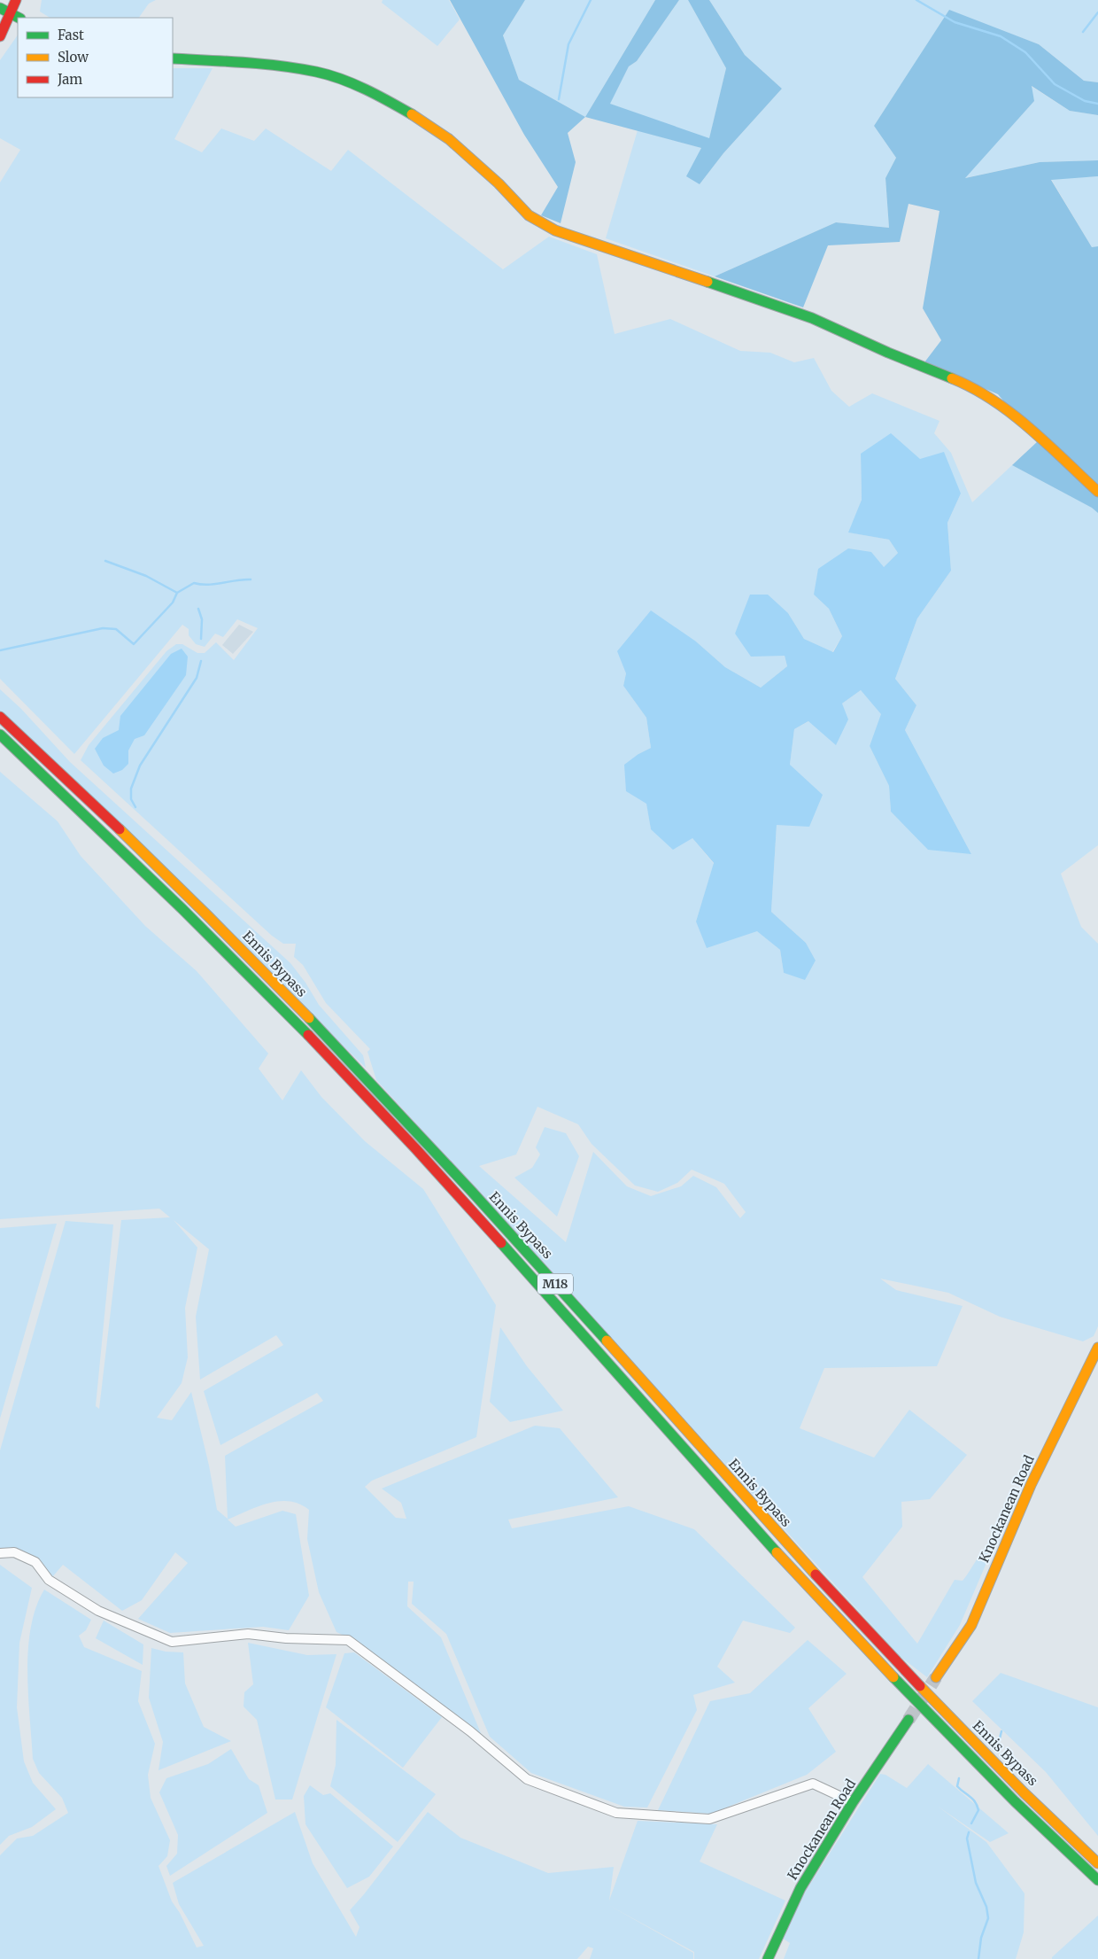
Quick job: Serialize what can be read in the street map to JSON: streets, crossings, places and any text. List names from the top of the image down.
{
  "streets": {
    "main road": ["Ennis Bypass", "M18", "Knockanean Road"]
  },
  "legend": ["Fast", "Slow", "Jam"]
}
